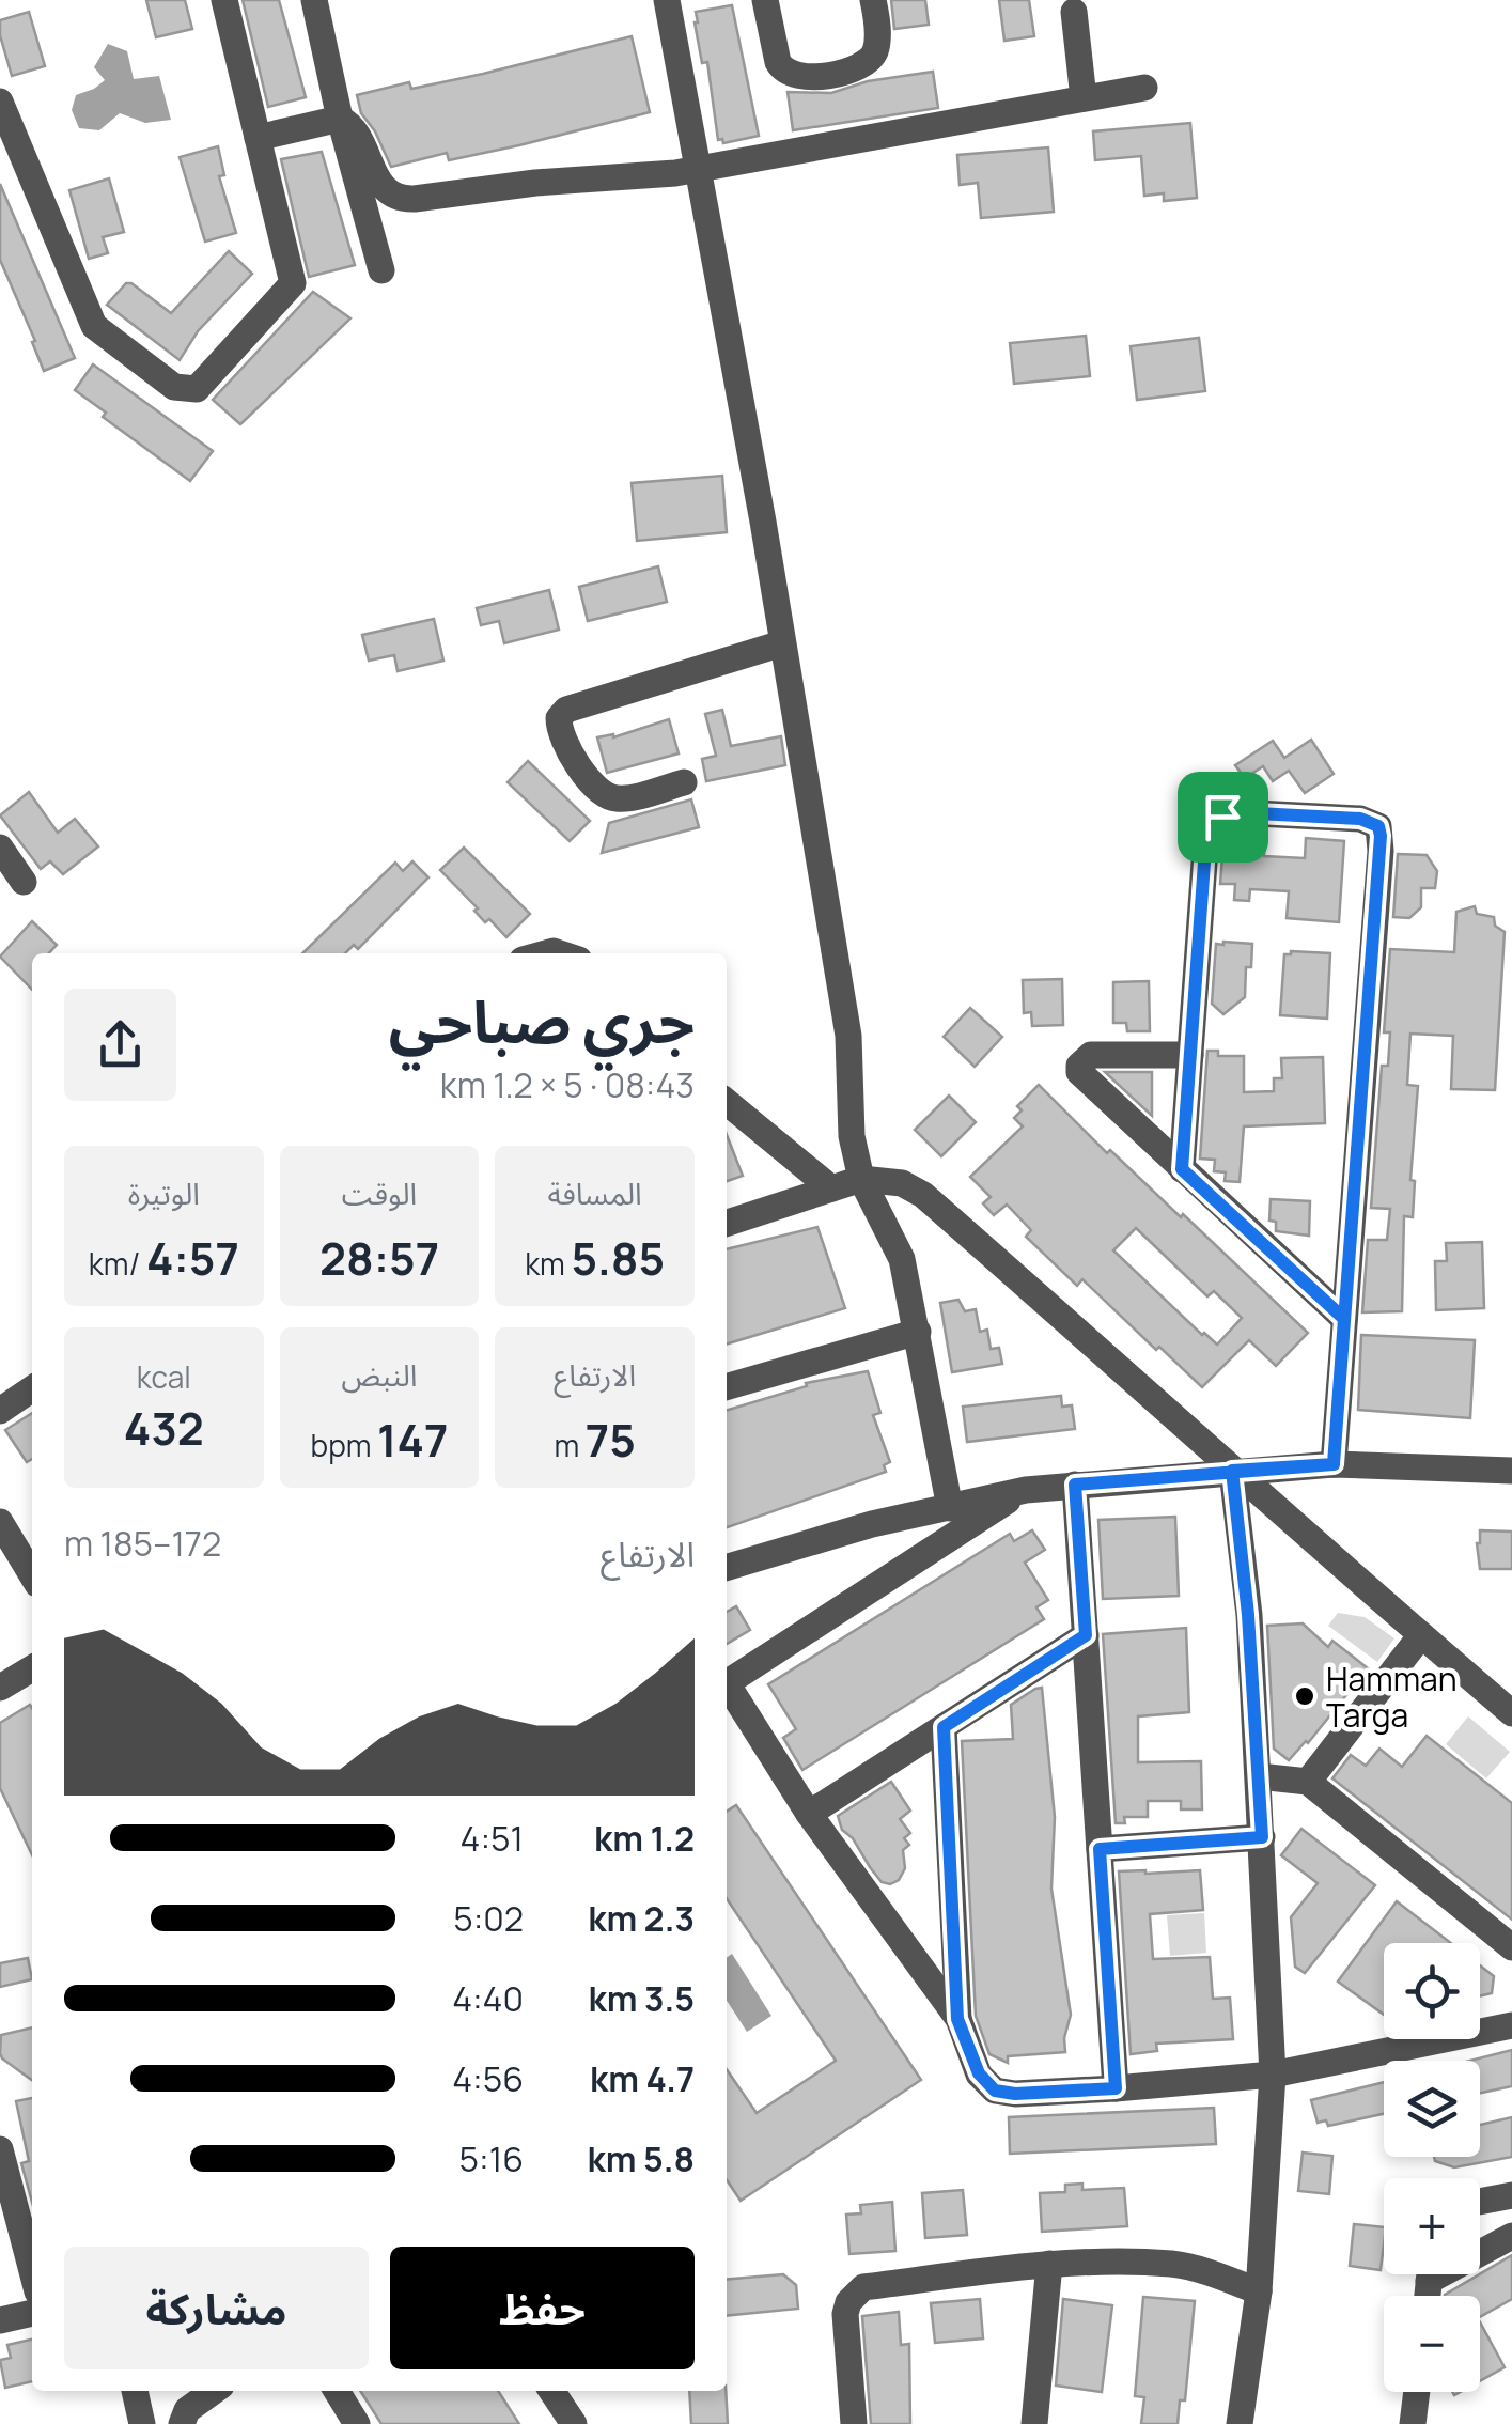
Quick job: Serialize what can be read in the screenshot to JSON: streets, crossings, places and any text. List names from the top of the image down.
{
  "places": ["Hamman Targa"],
  "page": {
    "heading": ["جري صباحي", "08:43 · 5 × 1.2 km"],
    "stats": [
      ["المسافة", "5.85 km"],
      ["الوقت", "28:57"],
      ["الوتيرة", "4:57 /km"],
      ["الارتفاع", "75 m"],
      ["النبض", "147 bpm"],
      ["kcal", "432"]
    ],
    "chart": ["الارتفاع", "172–185 m"],
    "list": [
      {
        "name": "1.2 km",
        "note": "4:51"
      },
      {
        "name": "2.3 km",
        "note": "5:02"
      },
      {
        "name": "3.5 km",
        "note": "4:40"
      },
      {
        "name": "4.7 km",
        "note": "4:56"
      },
      {
        "name": "5.8 km",
        "note": "5:16"
      }
    ],
    "map_buttons": ["+", "−"],
    "buttons": ["حفظ", "مشاركة"]
  }
}
